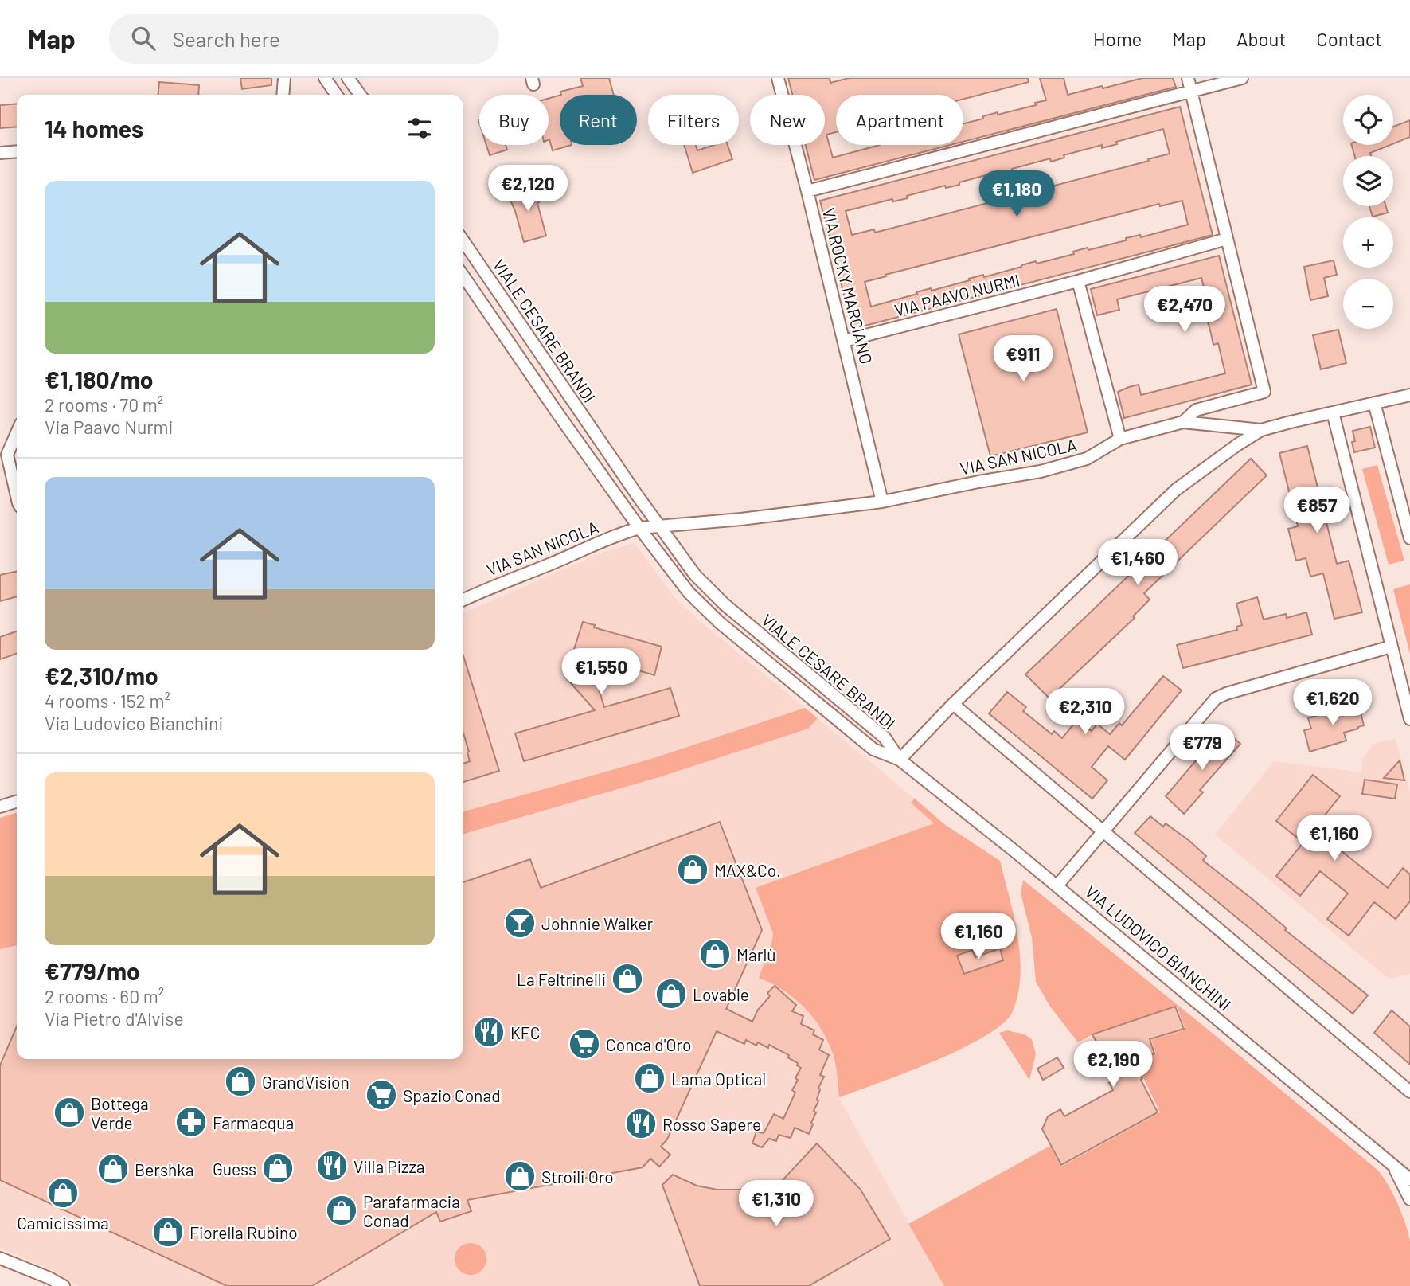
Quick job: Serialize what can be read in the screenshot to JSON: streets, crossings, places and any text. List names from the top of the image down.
{
  "streets": {
    "street": [
      "VIA ROCKY MARCIANO",
      "VIA PAAVO NURMI",
      "VIALE CESARE BRANDI",
      "VIA SAN NICOLA",
      "VIA LUDOVICO BIANCHINI"
    ]
  },
  "crossings": [
    ["VIA ROCKY MARCIANO", "VIA PAAVO NURMI"],
    ["VIA ROCKY MARCIANO", "VIA SAN NICOLA"],
    ["VIALE CESARE BRANDI", "VIA SAN NICOLA"],
    ["VIALE CESARE BRANDI", "VIA LUDOVICO BIANCHINI"]
  ],
  "places": {
    "shop": [
      "MAX&Co.",
      "Marlù",
      "La Feltrinelli",
      "Lovable",
      "Lama Optical",
      "GrandVision",
      "Bottega Verde",
      "Guess",
      "Bershka",
      "Stroili Oro",
      "Camicissima",
      "Parafarmacia Conad",
      "Fiorella Rubino"
    ],
    "bar": ["Johnnie Walker"],
    "restaurant": ["KFC", "Rosso Sapere", "Villa Pizza"],
    "supermarket": ["Conca d'Oro", "Spazio Conad"],
    "pharmacy": ["Farmacqua"]
  },
  "page": {
    "header": "Map",
    "search": "Search here",
    "nav": [
      "Home",
      "Map",
      "About",
      "Contact"
    ],
    "map_buttons": ["+", "−"],
    "chip": [
      "Buy",
      "Rent",
      "Filters",
      "New",
      "Apartment"
    ],
    "heading": "14 homes",
    "list": [
      {
        "name": "€1,180/mo",
        "note": "2 rooms · 70 m² · Via Paavo Nurmi"
      },
      {
        "name": "€2,310/mo",
        "note": "4 rooms · 152 m² · Via Ludovico Bianchini"
      },
      {
        "name": "€779/mo",
        "note": "2 rooms · 60 m² · Via Pietro d'Alvise"
      }
    ],
    "price": [
      "€2,120",
      "€1,180",
      "€2,470",
      "€911",
      "€857",
      "€1,460",
      "€1,550",
      "€1,620",
      "€2,310",
      "€779",
      "€1,160",
      "€1,160",
      "€2,190",
      "€1,310"
    ]
  }
}
